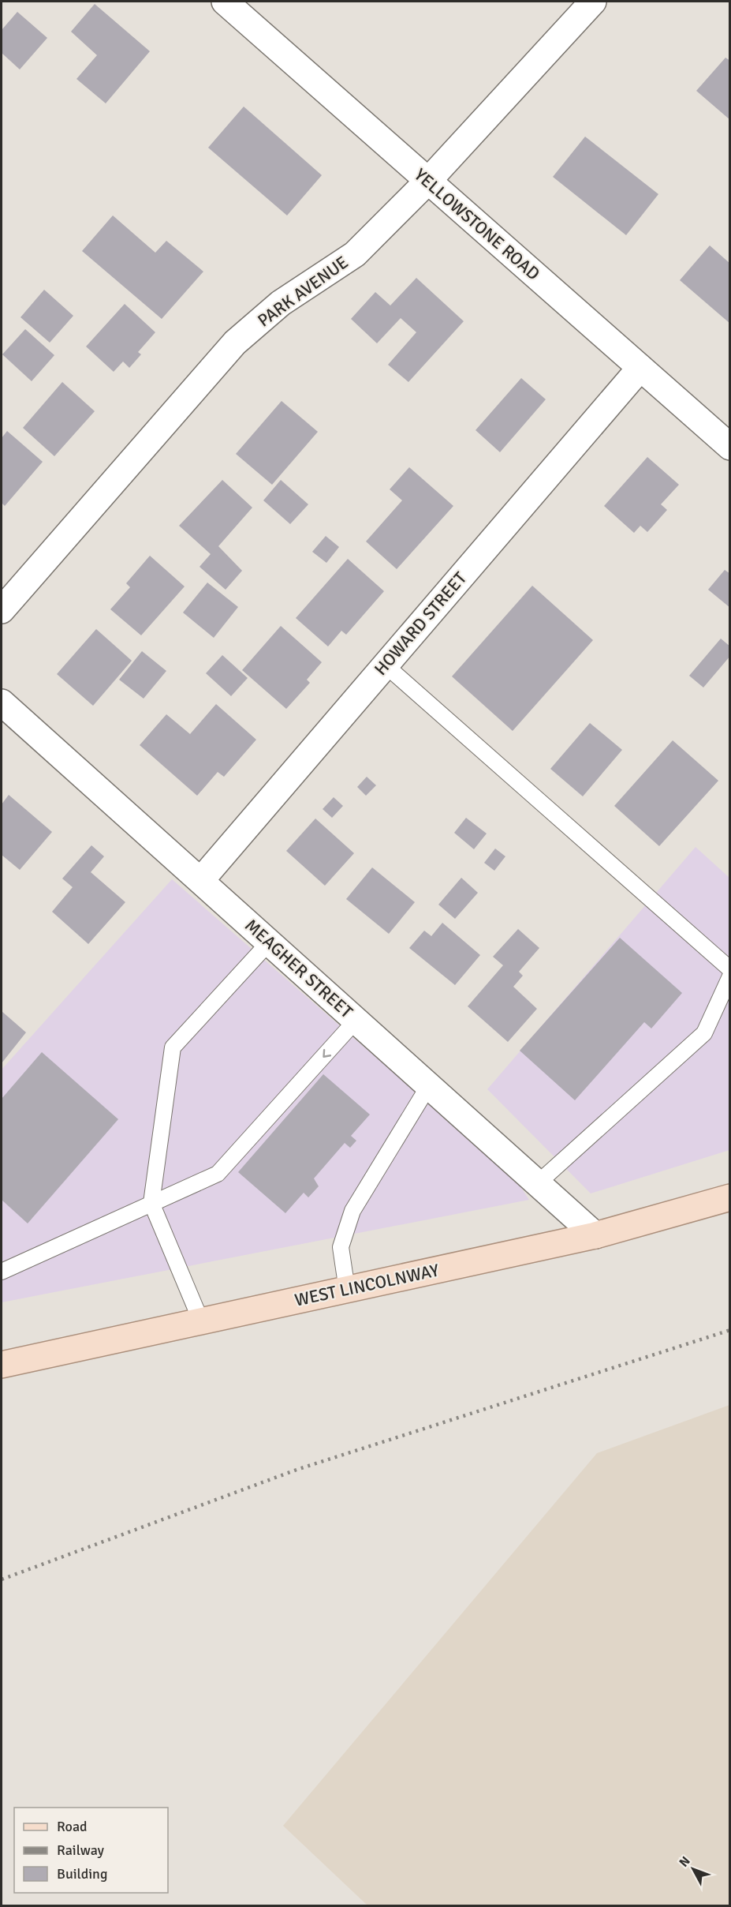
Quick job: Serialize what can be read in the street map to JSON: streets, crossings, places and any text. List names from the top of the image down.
{
  "streets": {
    "main road": ["WEST LINCOLNWAY"],
    "street": [
      "YELLOWSTONE ROAD",
      "PARK AVENUE",
      "HOWARD STREET",
      "MEAGHER STREET"
    ]
  },
  "crossings": [
    ["YELLOWSTONE ROAD", "PARK AVENUE"],
    ["YELLOWSTONE ROAD", "HOWARD STREET"],
    ["HOWARD STREET", "MEAGHER STREET"],
    ["MEAGHER STREET", "WEST LINCOLNWAY"]
  ],
  "legend": ["Road", "Railway", "Building"],
  "north": "top left"
}
